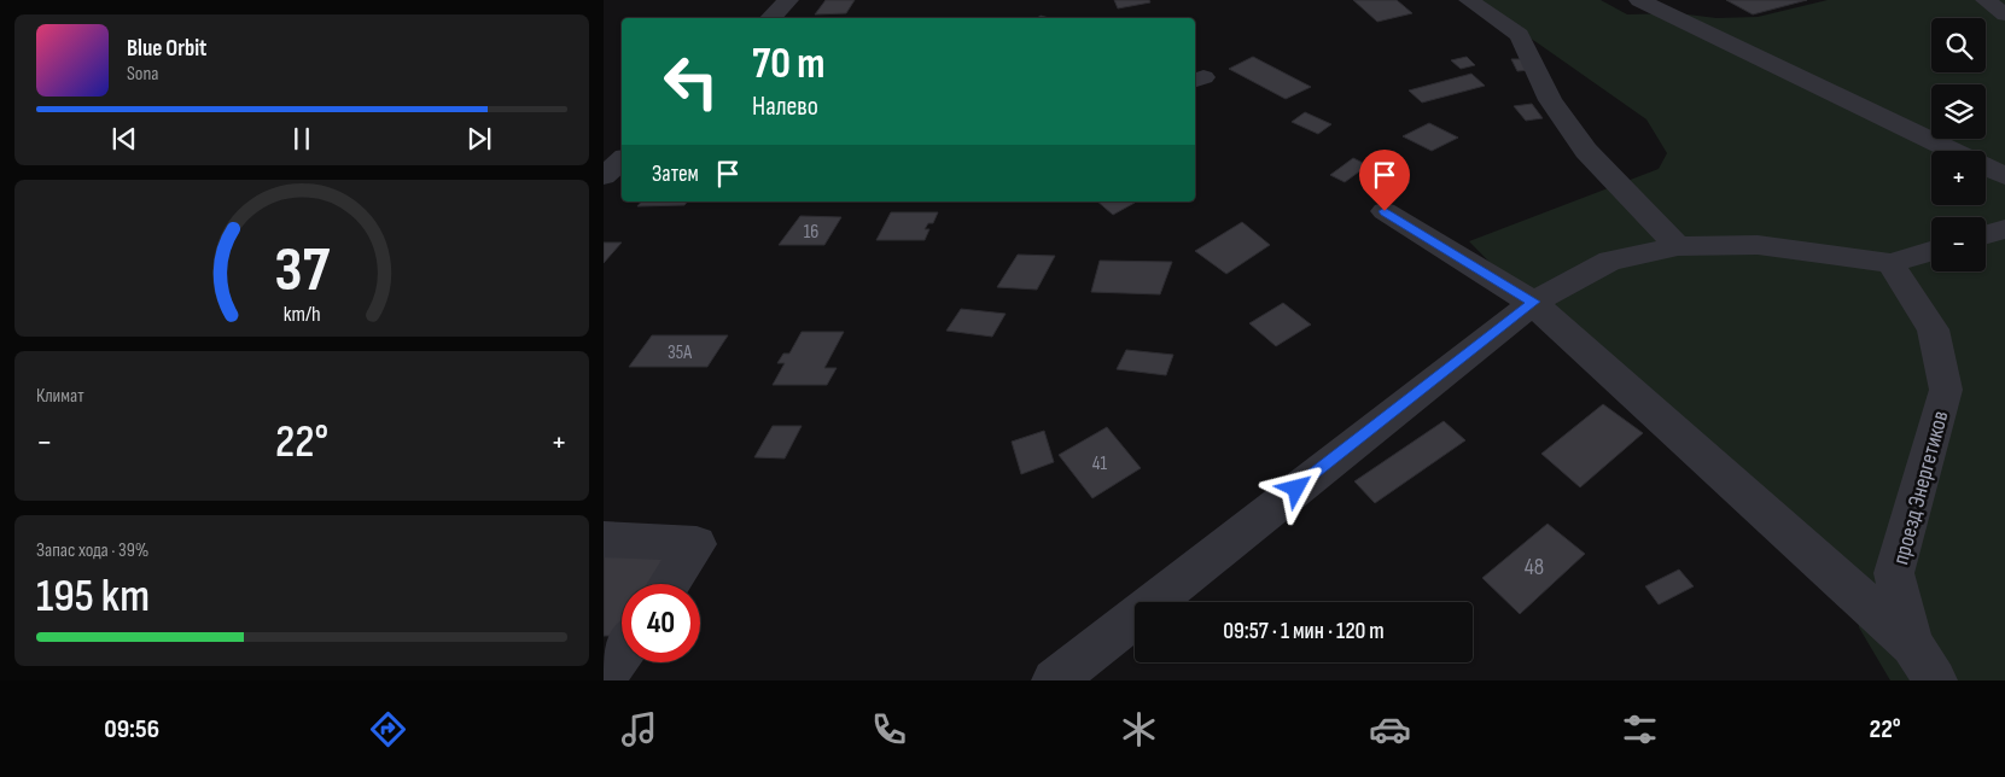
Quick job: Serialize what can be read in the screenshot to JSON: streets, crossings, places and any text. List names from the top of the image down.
{
  "streets": {
    "street": ["проезд Энергетиков"]
  },
  "house_numbers": [
    "16",
    "35А",
    "41",
    "48"
  ],
  "page": {
    "map_buttons": ["+", "−"],
    "turn": ["70 m", "Налево"],
    "song": ["Blue Orbit", "Sona"],
    "then": "Затем",
    "tile": [
      "Климат",
      ["Запас хода · 39%", "195 km"]
    ],
    "heat": ["−", "22°", "+"],
    "limit": "40",
    "trip": "09:57 · 1 мин · 120 m",
    "tabs": ["09:56", "22°"],
    "gauge": ["37", "km/h"]
  }
}
